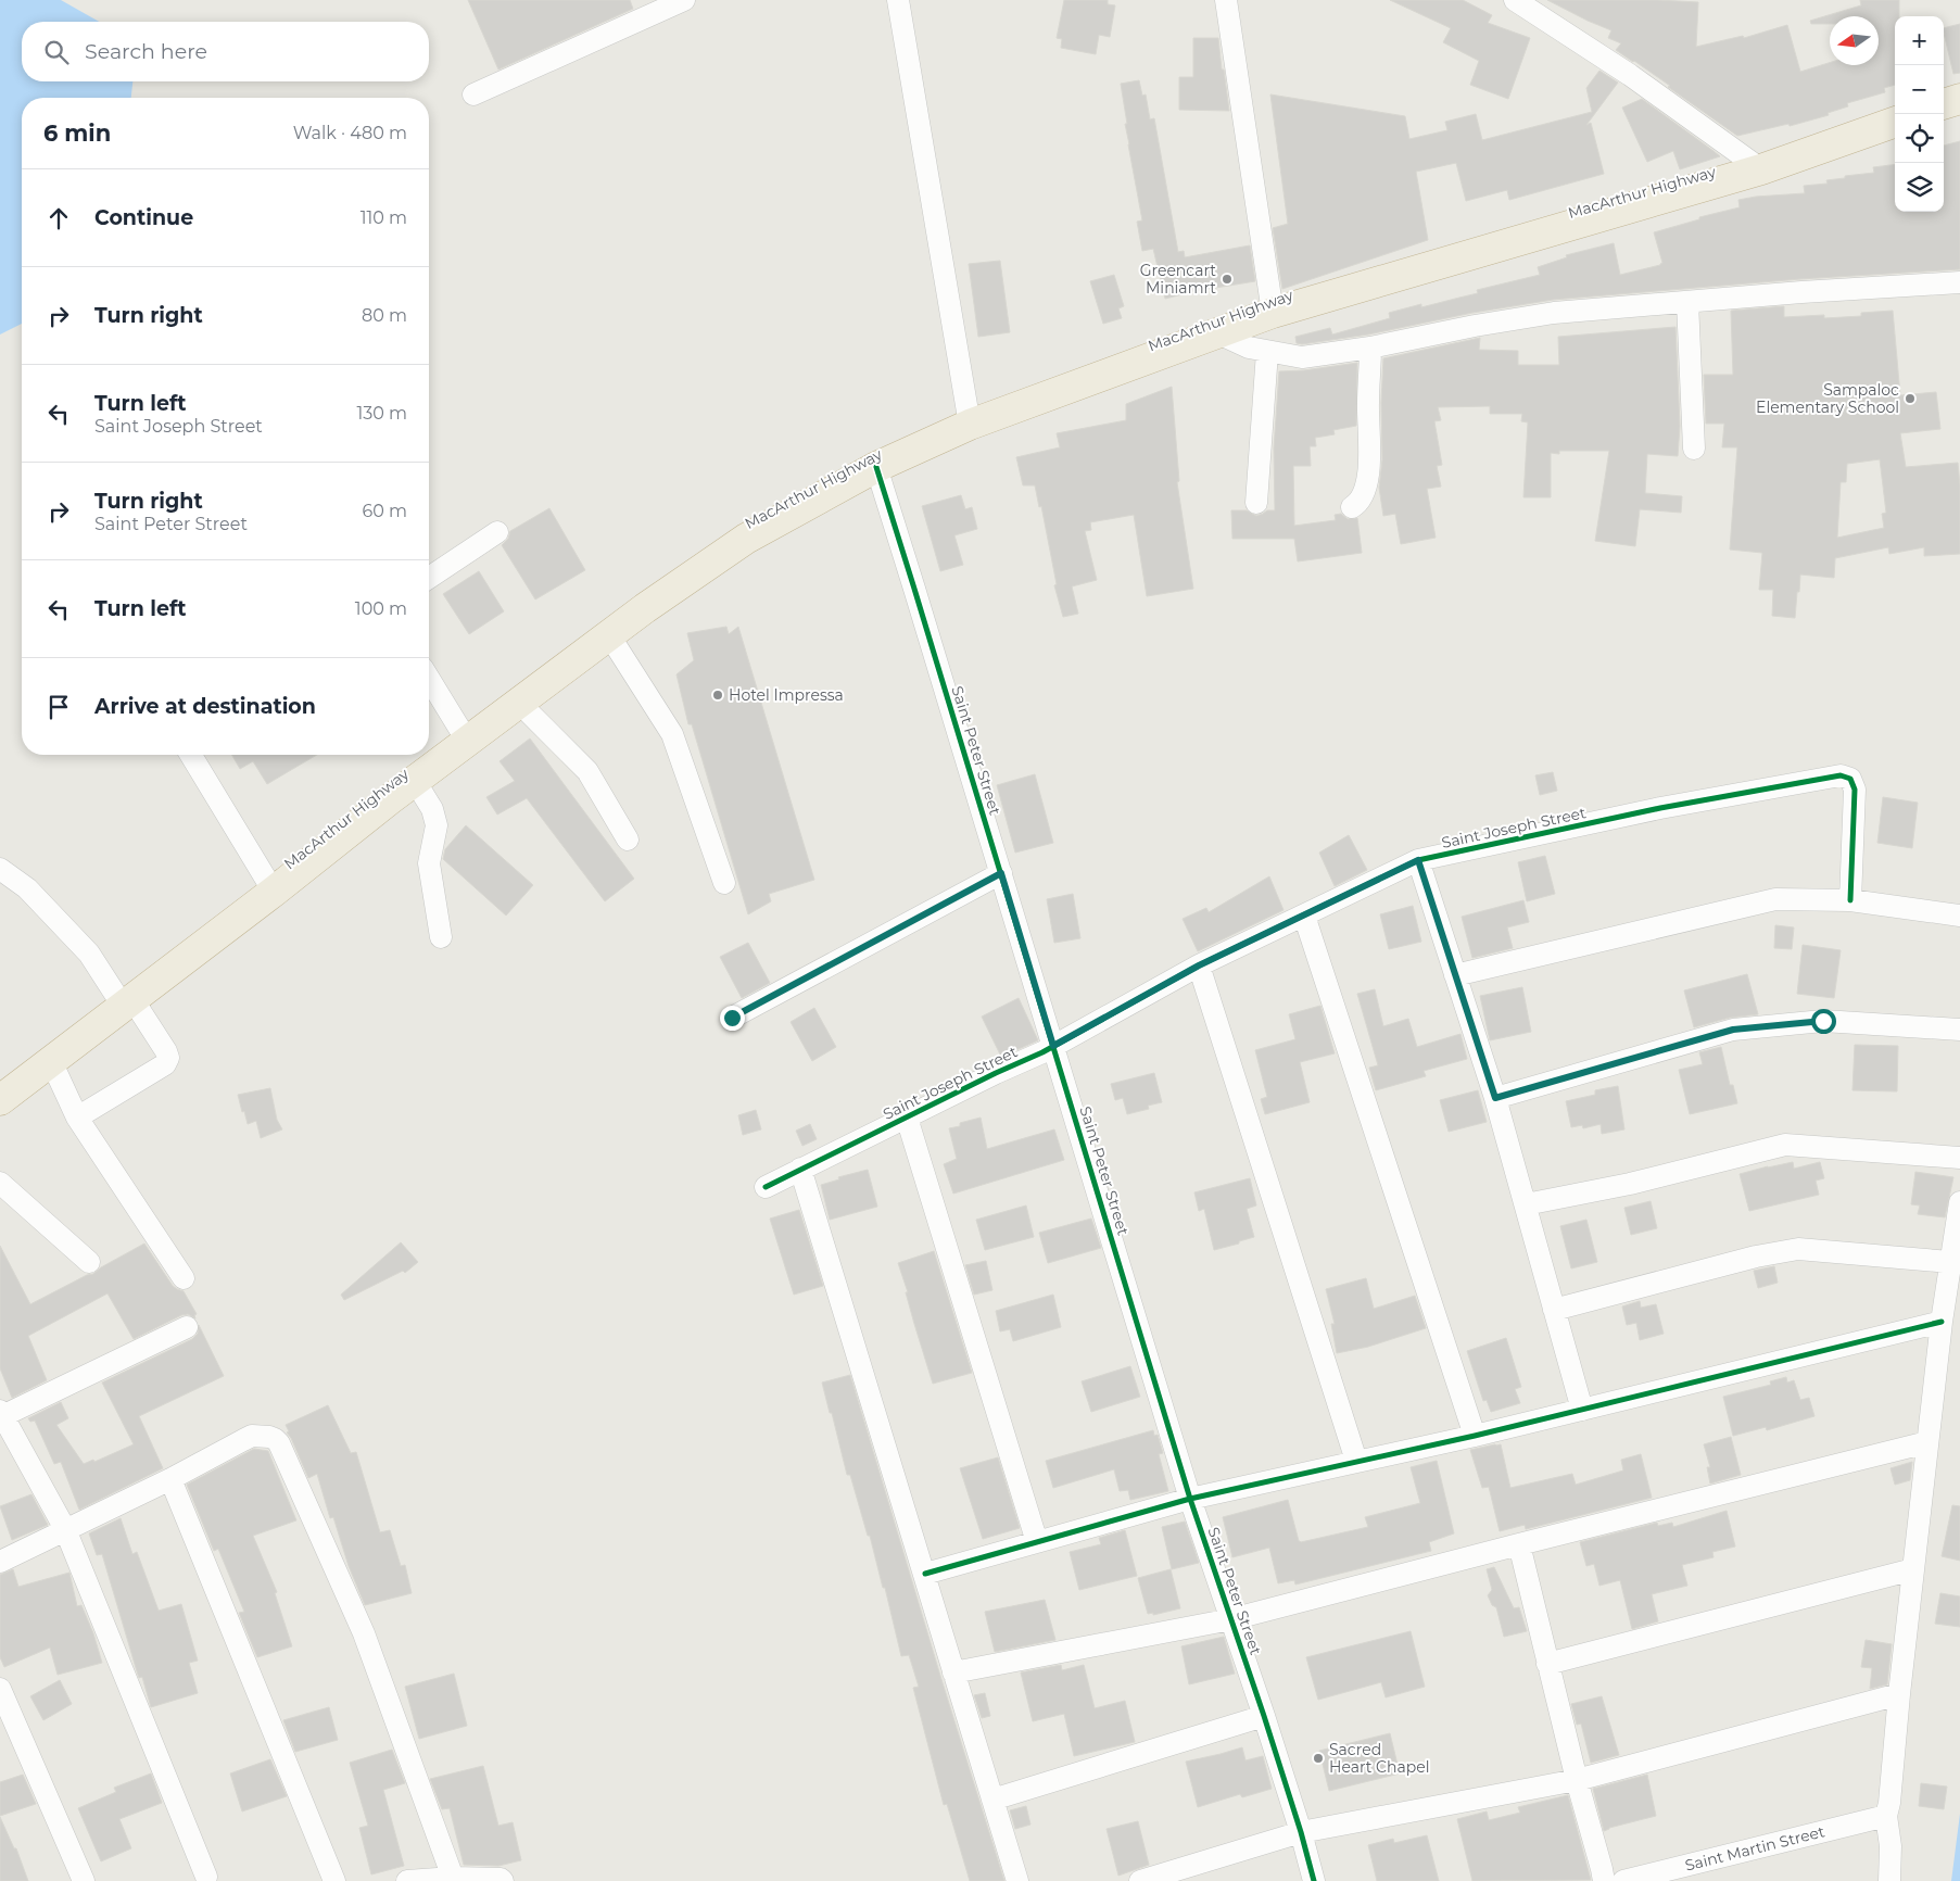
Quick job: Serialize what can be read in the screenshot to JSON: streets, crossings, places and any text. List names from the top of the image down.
{
  "streets": {
    "highway": ["MacArthur Highway"],
    "street": ["Saint Peter Street", "Saint Joseph Street", "Saint Martin Street"]
  },
  "crossings": [
    ["MacArthur Highway", "Saint Peter Street"],
    ["Saint Peter Street", "Saint Joseph Street"]
  ],
  "places": [
    "Greencart Miniamrt",
    "Sampaloc Elementary School",
    "Hotel Impressa",
    "Sacred Heart Chapel"
  ],
  "north": "left",
  "page": {
    "map_buttons": ["+", "−"],
    "search": "Search here",
    "heading": ["6 min", "Walk · 480 m"],
    "list": [
      ["Continue", "110 m"],
      ["Turn right", "80 m"],
      ["Turn left", "Saint Joseph Street", "130 m"],
      ["Turn right", "Saint Peter Street", "60 m"],
      ["Turn left", "100 m"],
      "Arrive at destination"
    ]
  }
}
